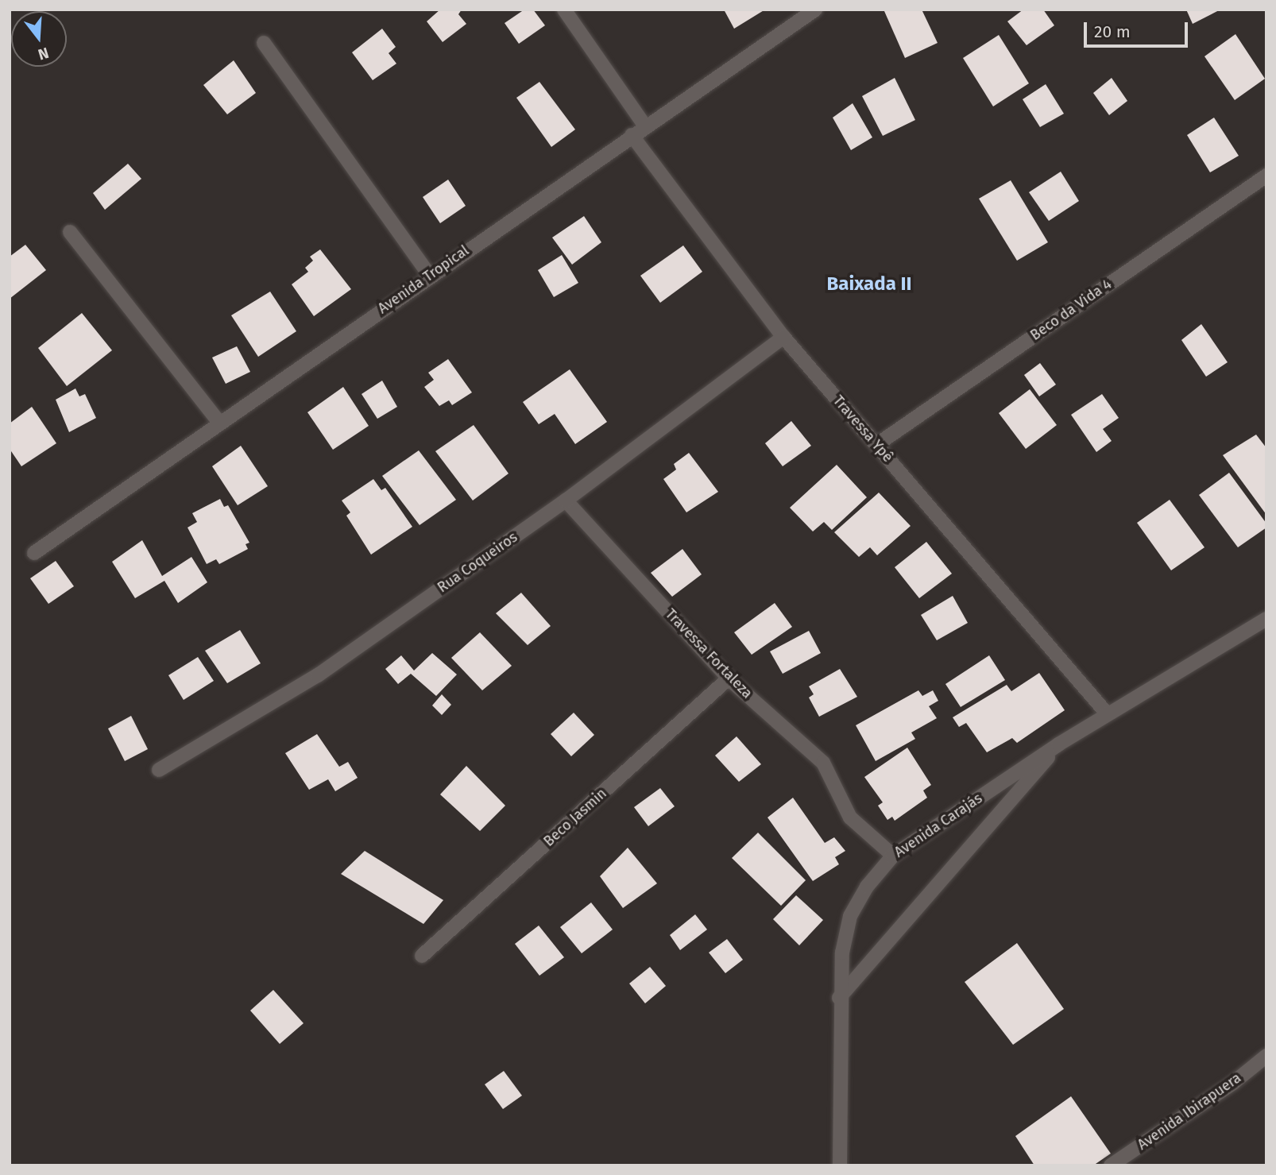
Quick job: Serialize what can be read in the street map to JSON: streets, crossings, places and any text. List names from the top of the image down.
{
  "streets": {
    "street": [
      "Avenida Tropical",
      "Beco da Vida 4",
      "Travessa Ypê",
      "Rua Coqueiros",
      "Travessa Fortaleza",
      "Beco Jasmin",
      "Avenida Carajás",
      "Avenida Ibirapuera"
    ]
  },
  "crossings": [
    ["Avenida Tropical", "Travessa Ypê"],
    ["Beco da Vida 4", "Travessa Ypê"],
    ["Travessa Ypê", "Rua Coqueiros"],
    ["Travessa Ypê", "Avenida Carajás"],
    ["Rua Coqueiros", "Travessa Fortaleza"],
    ["Travessa Fortaleza", "Beco Jasmin"],
    ["Travessa Fortaleza", "Avenida Carajás"]
  ],
  "districts": ["Baixada II"],
  "scale_bar": "20 m",
  "north": "bottom"
}
